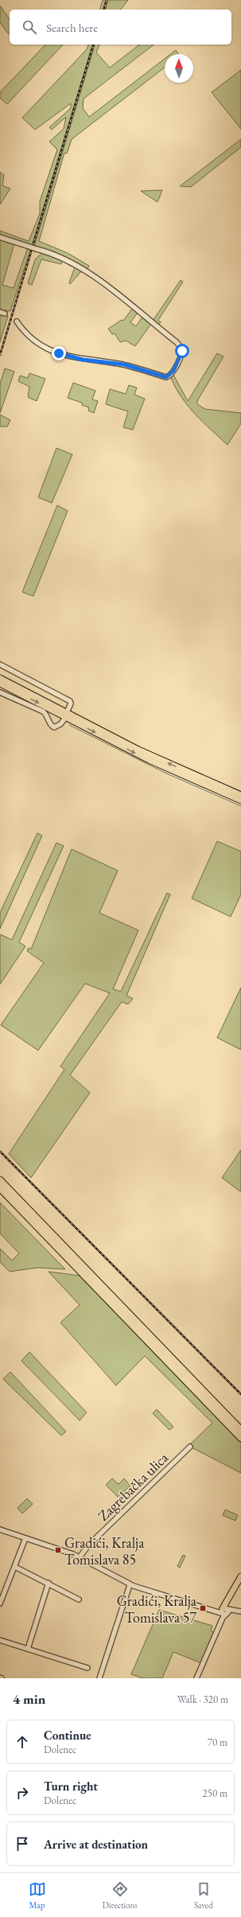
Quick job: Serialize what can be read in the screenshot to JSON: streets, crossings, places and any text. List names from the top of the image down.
{
  "streets": {
    "street": ["Zagrebačka ulica"]
  },
  "places": {
    "transit": ["Gradići, Kralja Tomislava 85", "Gradići, Kralja Tomislava 57"]
  },
  "north": "top",
  "page": {
    "search": "Search here",
    "heading": ["4 min", "Walk · 320 m"],
    "list": [
      ["Continue", "Dolenec", "70 m"],
      ["Turn right", "Dolenec", "250 m"],
      "Arrive at destination"
    ],
    "nav": ["Map", "Directions", "Saved"]
  }
}
